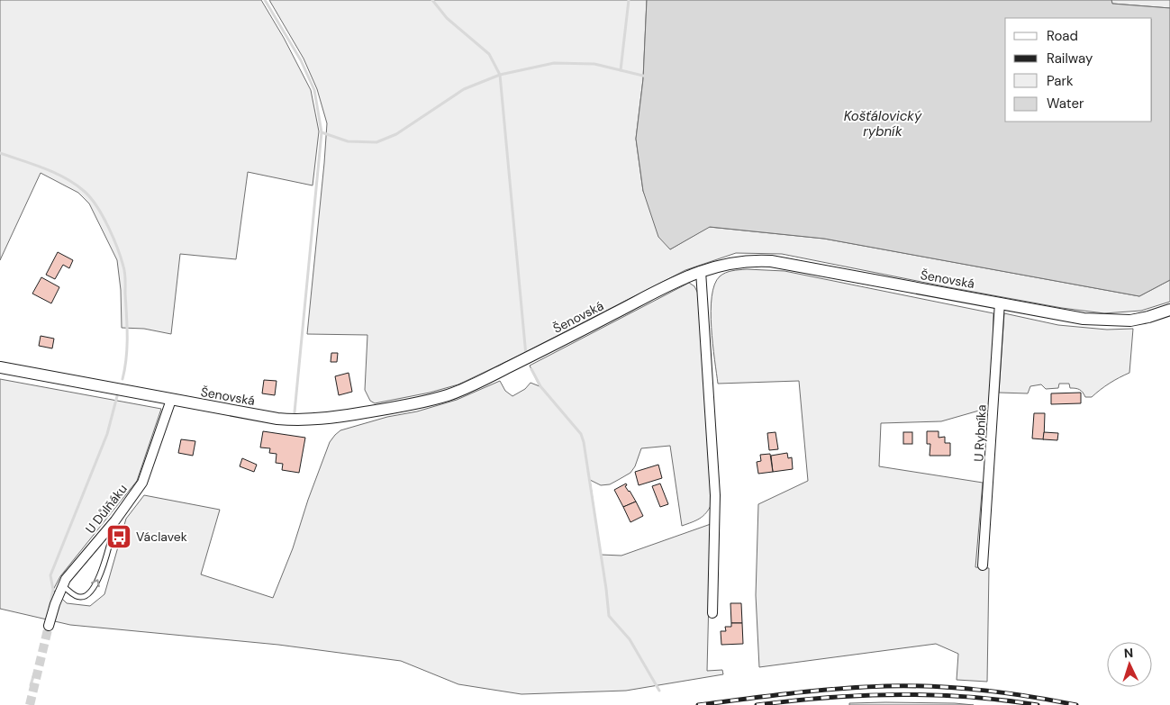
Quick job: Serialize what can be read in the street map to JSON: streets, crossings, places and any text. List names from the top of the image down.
{
  "streets": {
    "street": ["Šenovská", "U Rybníka", "U Důlňáku"]
  },
  "crossings": [
    ["Šenovská", "U Rybníka"],
    ["Šenovská", "U Důlňáku"]
  ],
  "water": ["Košťálovický rybník"],
  "places": {
    "bus stop": ["Václavek"]
  },
  "legend": [
    "Road",
    "Railway",
    "Park",
    "Water"
  ],
  "north": "top"
}
